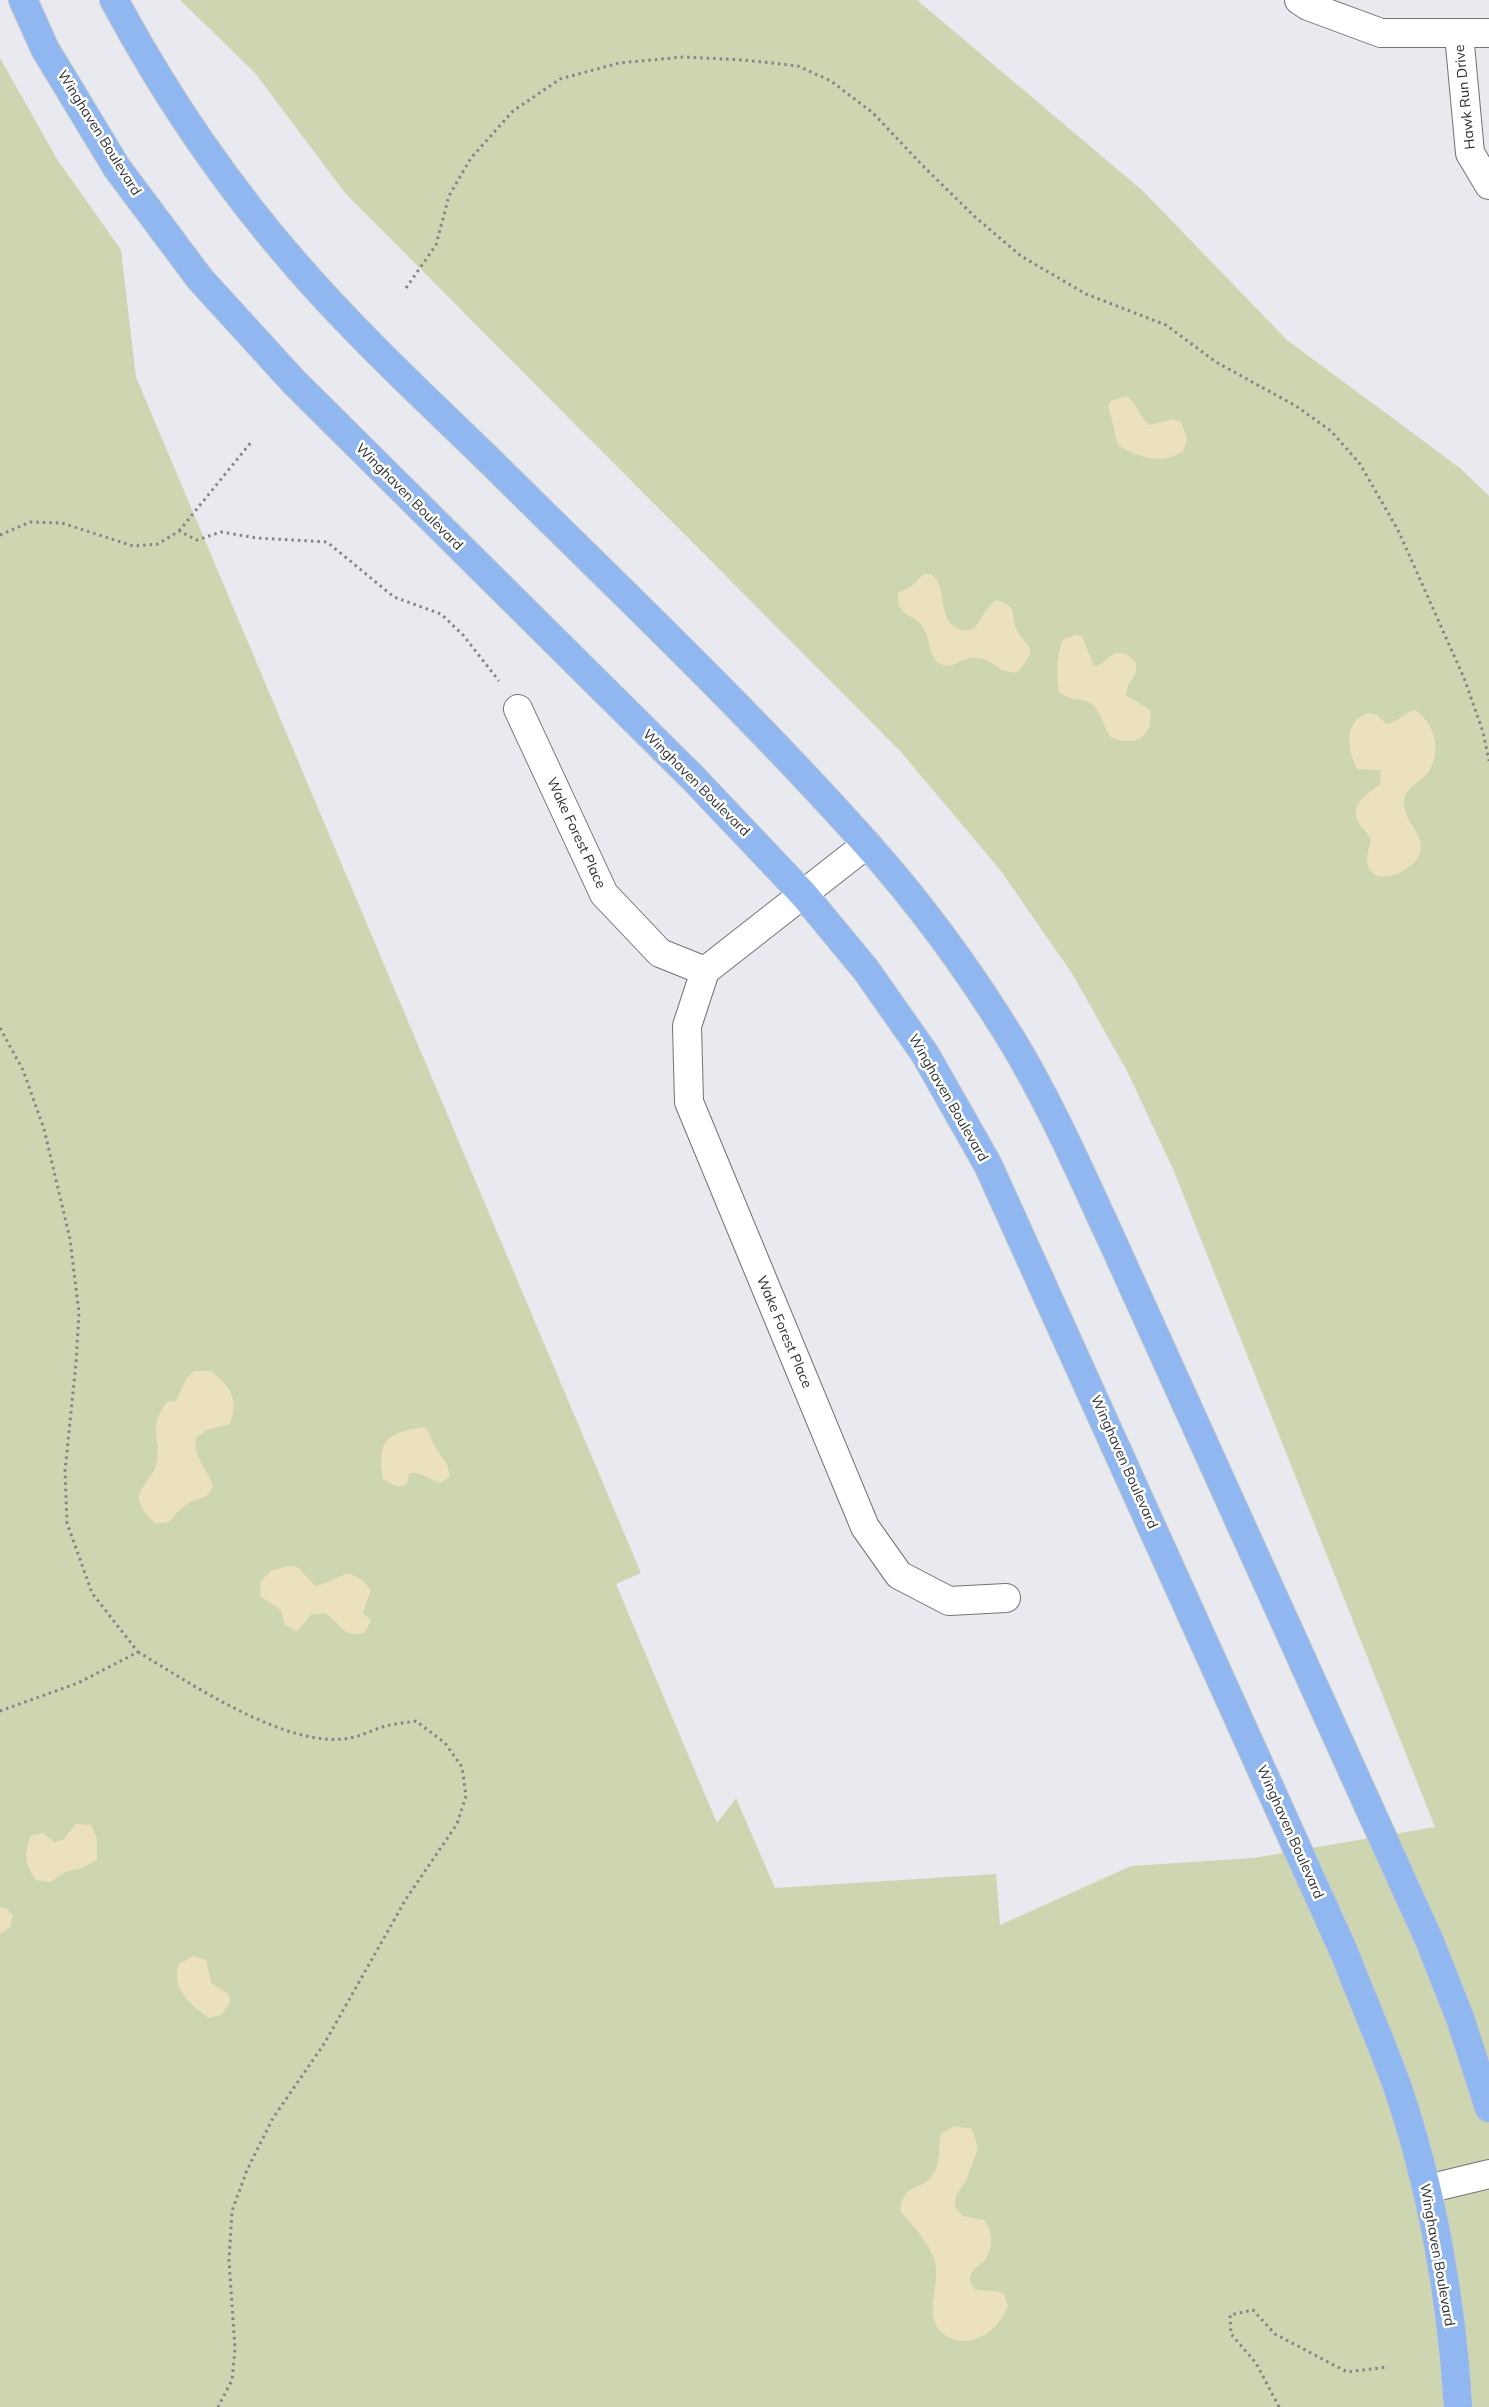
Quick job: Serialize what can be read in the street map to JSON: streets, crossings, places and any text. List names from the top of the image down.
{
  "streets": {
    "main road": ["Winghaven Boulevard"],
    "street": ["Hawk Run Drive", "Wake Forest Place"]
  }
}
